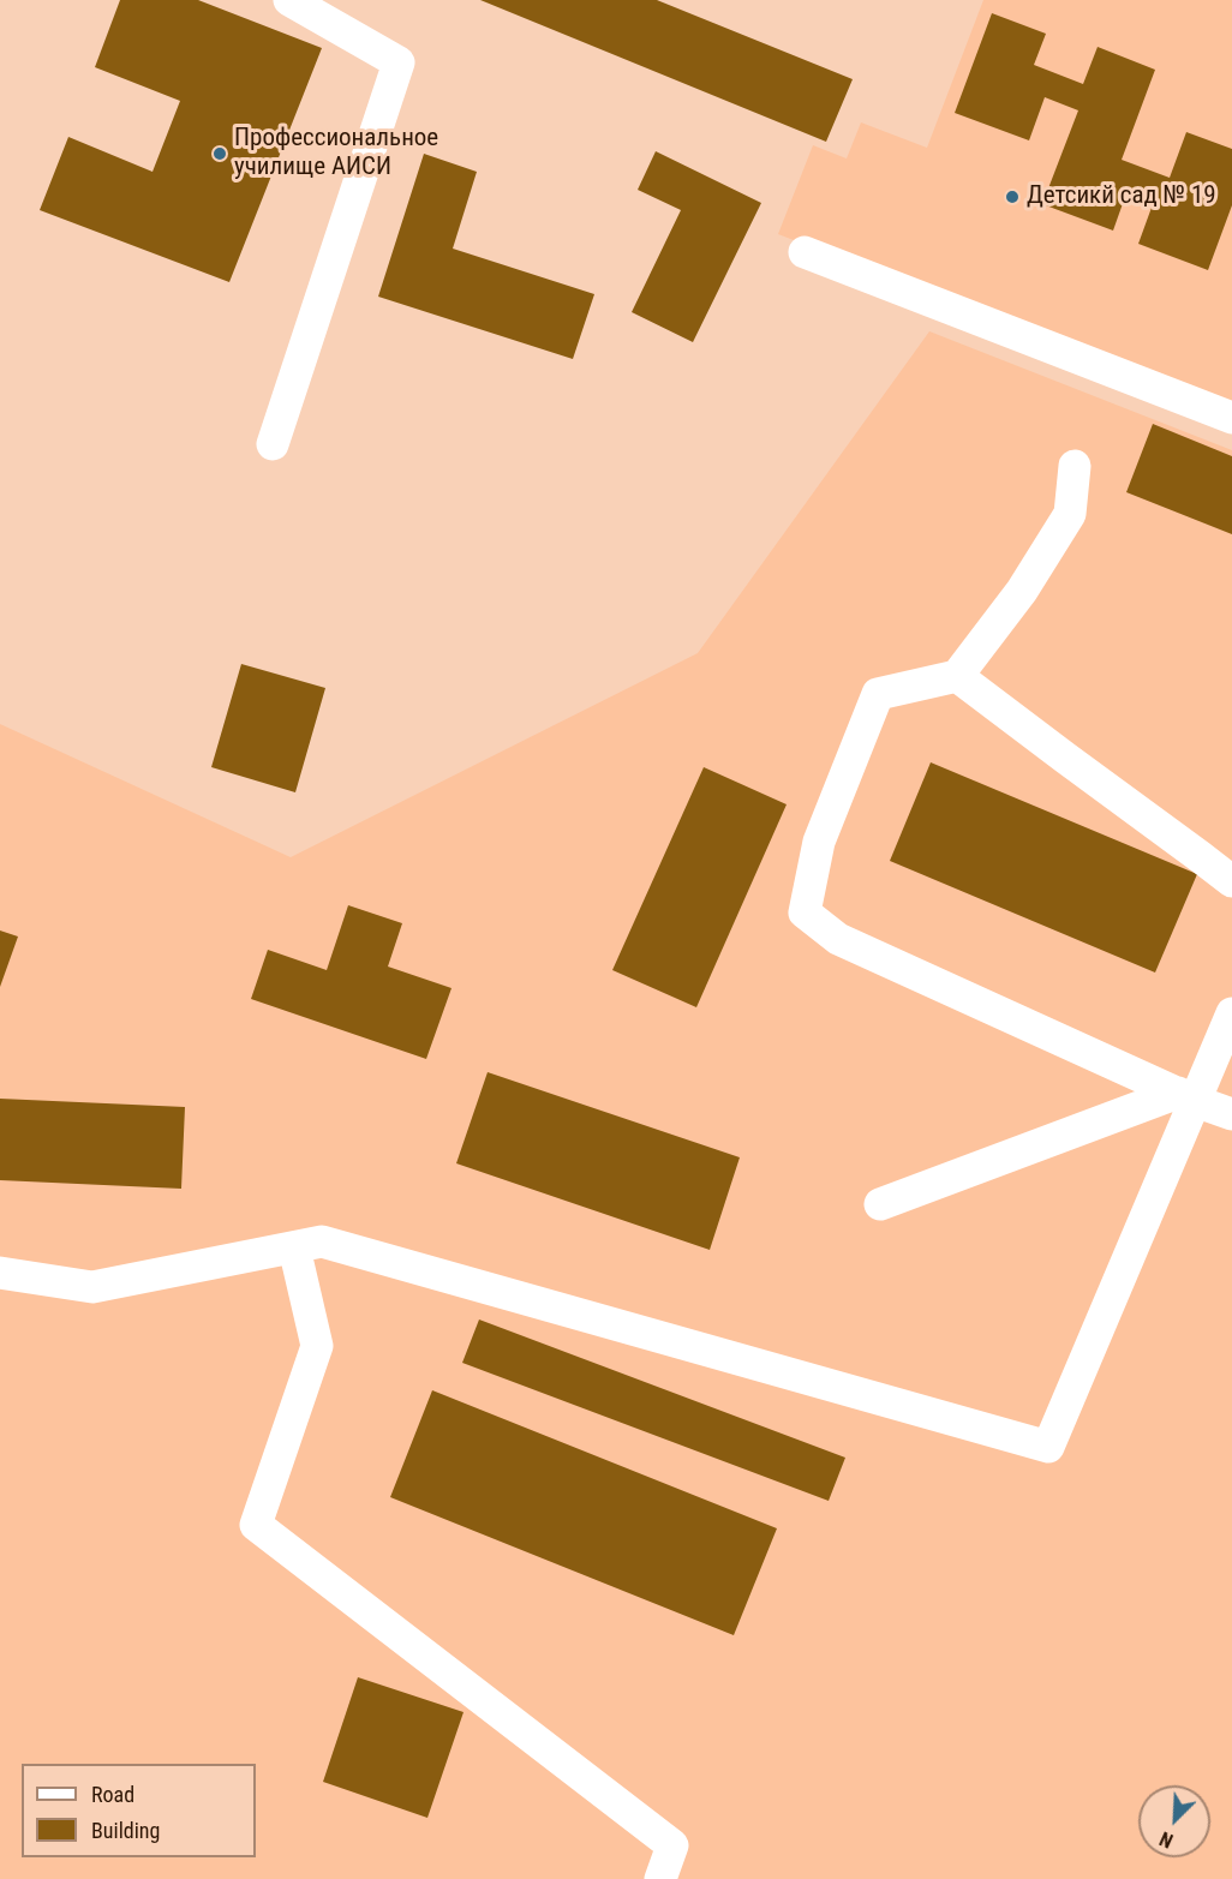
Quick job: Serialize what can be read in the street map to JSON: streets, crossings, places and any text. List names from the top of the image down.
{
  "places": ["Профессиональное училище АИСИ", "Детсикй сад № 19"],
  "legend": ["Road", "Building"],
  "north": "bottom left"
}
